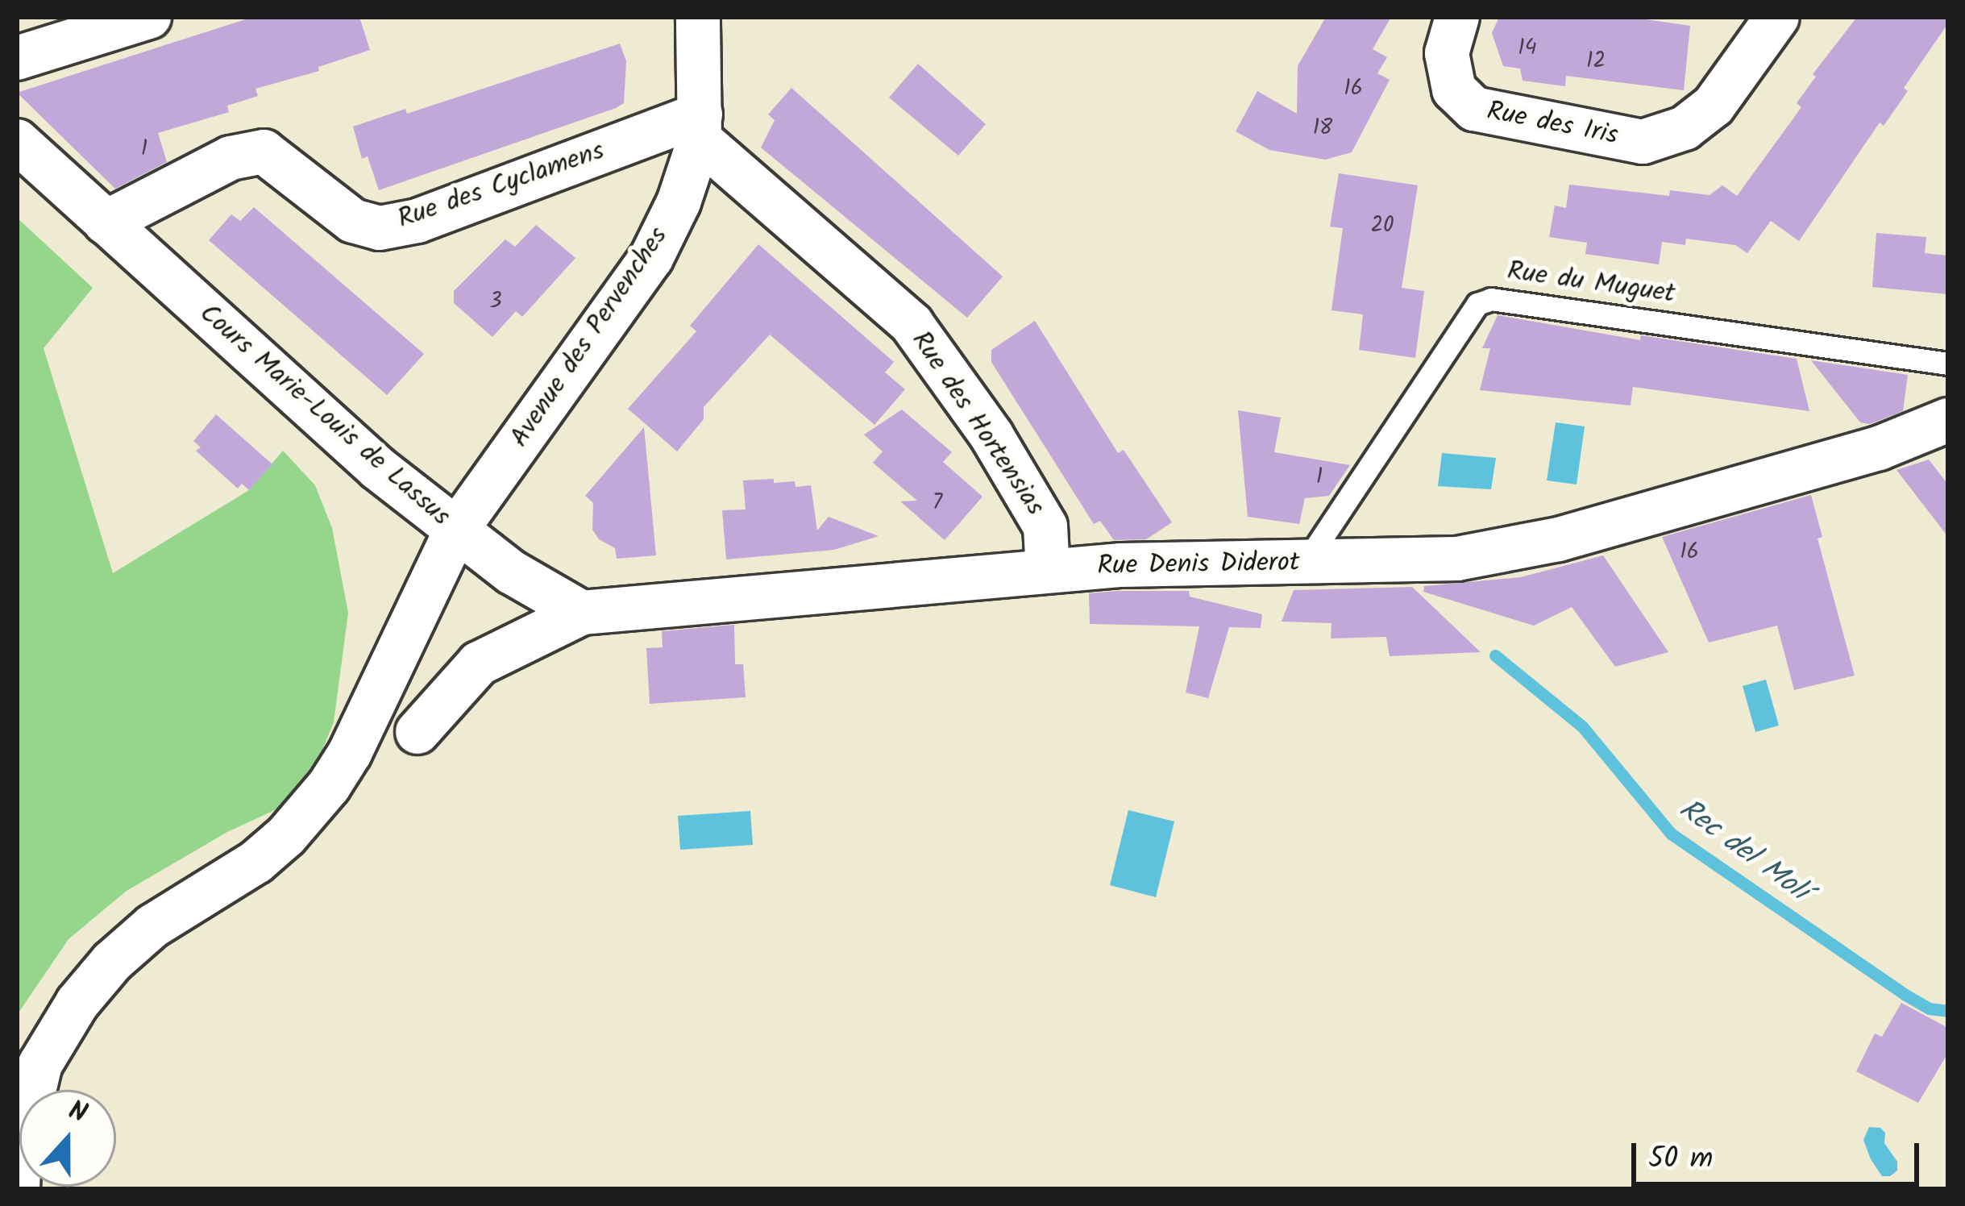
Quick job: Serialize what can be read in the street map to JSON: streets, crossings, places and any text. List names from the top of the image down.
{
  "streets": {
    "street": [
      "Rue des Iris",
      "Rue des Cyclamens",
      "Avenue des Pervenches",
      "Cours Marie-Louis de Lassus",
      "Rue des Hortensias",
      "Rue Denis Diderot"
    ],
    "lane": ["Rue du Muguet"]
  },
  "crossings": [
    ["Rue des Cyclamens", "Avenue des Pervenches"],
    ["Rue des Cyclamens", "Cours Marie-Louis de Lassus"],
    ["Rue des Cyclamens", "Rue des Hortensias"],
    ["Rue du Muguet", "Rue Denis Diderot"],
    ["Avenue des Pervenches", "Cours Marie-Louis de Lassus"],
    ["Avenue des Pervenches", "Rue des Hortensias"],
    ["Rue des Hortensias", "Rue Denis Diderot"]
  ],
  "water": ["Rec del Molí"],
  "house_numbers": [
    "14",
    "12",
    "16",
    "18",
    "1",
    "20",
    "3",
    "1",
    "7",
    "16"
  ],
  "scale_bar": "50 m",
  "north": "top"
}
